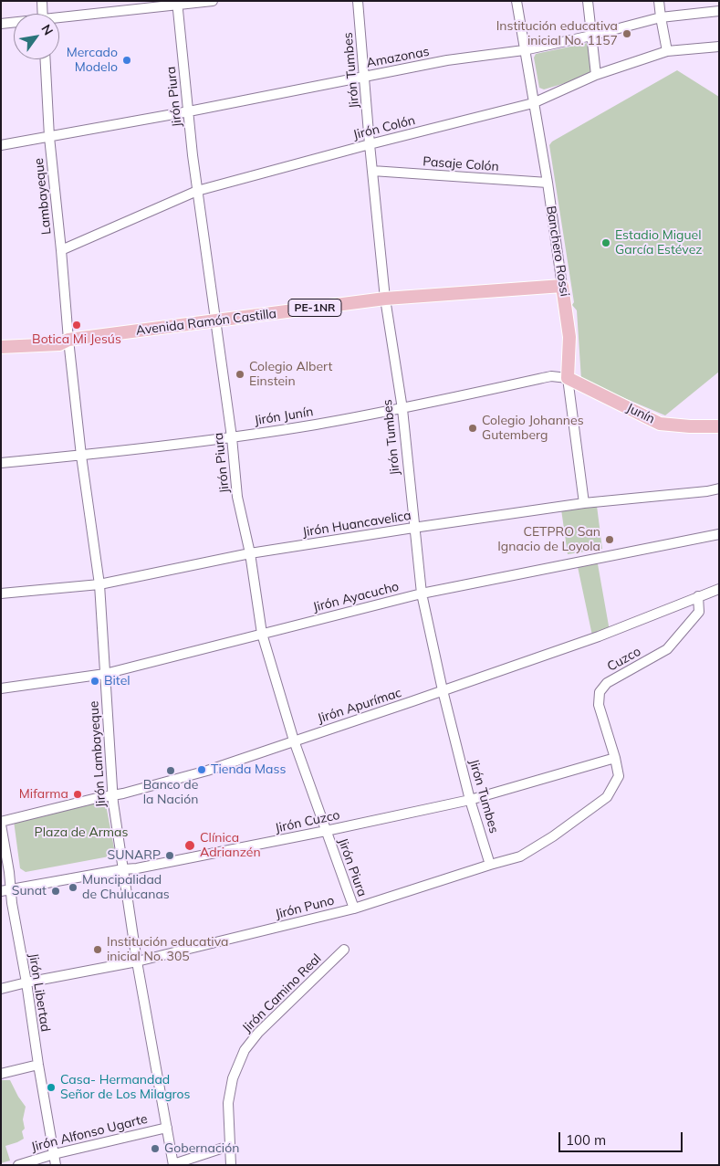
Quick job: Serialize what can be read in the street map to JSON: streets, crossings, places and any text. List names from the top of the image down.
{
  "streets": {
    "main road": [
      "Banchero Rossi",
      "PE-1NR",
      "Avenida Ramón Castilla",
      "Junín"
    ],
    "street": [
      "Amazonas",
      "Jirón Tumbes",
      "Jirón Piura",
      "Jirón Colón",
      "Pasaje Colón",
      "Lambayeque",
      "Jirón Junín",
      "Jirón Huancavelica",
      "Jirón Ayacucho",
      "Cuzco",
      "Jirón Apurímac",
      "Jirón Lambayeque",
      "Jirón Cuzco",
      "Jirón Puno",
      "Jirón Libertad",
      "Jirón Camino Real",
      "Jirón Alfonso Ugarte"
    ]
  },
  "crossings": [
    ["Amazonas", "Jirón Tumbes"],
    ["Amazonas", "Jirón Piura"],
    ["Amazonas", "Lambayeque"],
    ["Amazonas", "Banchero Rossi"],
    ["Jirón Tumbes", "Jirón Colón"],
    ["Jirón Tumbes", "Pasaje Colón"],
    ["Jirón Tumbes", "Avenida Ramón Castilla"],
    ["Jirón Tumbes", "Jirón Junín"],
    ["Jirón Tumbes", "Jirón Huancavelica"],
    ["Jirón Tumbes", "Jirón Ayacucho"],
    ["Jirón Tumbes", "Jirón Apurímac"],
    ["Jirón Tumbes", "Jirón Cuzco"],
    ["Jirón Tumbes", "Jirón Puno"],
    ["Jirón Piura", "Jirón Colón"],
    ["Jirón Piura", "Avenida Ramón Castilla"],
    ["Jirón Piura", "Jirón Junín"],
    ["Jirón Piura", "Jirón Huancavelica"],
    ["Jirón Piura", "Jirón Ayacucho"],
    ["Jirón Piura", "Jirón Apurímac"],
    ["Jirón Piura", "Jirón Cuzco"],
    ["Jirón Piura", "Jirón Puno"],
    ["Jirón Colón", "Lambayeque"],
    ["Jirón Colón", "Banchero Rossi"],
    ["Pasaje Colón", "Banchero Rossi"],
    ["Lambayeque", "Avenida Ramón Castilla"],
    ["Lambayeque", "Jirón Lambayeque"],
    ["Banchero Rossi", "Avenida Ramón Castilla"],
    ["Banchero Rossi", "Junín"],
    ["Banchero Rossi", "Jirón Junín"],
    ["Banchero Rossi", "Jirón Huancavelica"],
    ["Avenida Ramón Castilla", "Jirón Lambayeque"],
    ["Junín", "Jirón Junín"],
    ["Jirón Junín", "Jirón Lambayeque"],
    ["Jirón Huancavelica", "Jirón Lambayeque"],
    ["Jirón Ayacucho", "Jirón Lambayeque"],
    ["Cuzco", "Jirón Apurímac"],
    ["Cuzco", "Jirón Cuzco"],
    ["Cuzco", "Jirón Puno"],
    ["Jirón Apurímac", "Jirón Lambayeque"],
    ["Jirón Apurímac", "Jirón Libertad"],
    ["Jirón Lambayeque", "Jirón Cuzco"],
    ["Jirón Lambayeque", "Jirón Puno"],
    ["Jirón Lambayeque", "Jirón Alfonso Ugarte"],
    ["Jirón Cuzco", "Jirón Puno"],
    ["Jirón Cuzco", "Jirón Libertad"],
    ["Jirón Puno", "Jirón Libertad"],
    ["Jirón Libertad", "Jirón Alfonso Ugarte"]
  ],
  "parks": ["Plaza de Armas"],
  "places": [
    "Institución educativa inicial No. 1157",
    "Mercado Modelo",
    "Estadio Miguel García Estévez",
    "Botica Mi Jesús",
    "Colegio Albert Einstein",
    "Colegio Johannes Gutemberg",
    "CETPRO San Ignacio de Loyola",
    "Bitel",
    "Tienda Mass",
    "Banco de la Nación",
    "Mifarma",
    "Clínica Adrianzén",
    "SUNARP",
    "Muncipalidad de Chulucanas",
    "Sunat",
    "Institución educativa inicial No. 305",
    "Casa- Hermandad Señor de Los Milagros",
    "Gobernación"
  ],
  "scale_bar": "100 m",
  "north": "top right"
}
